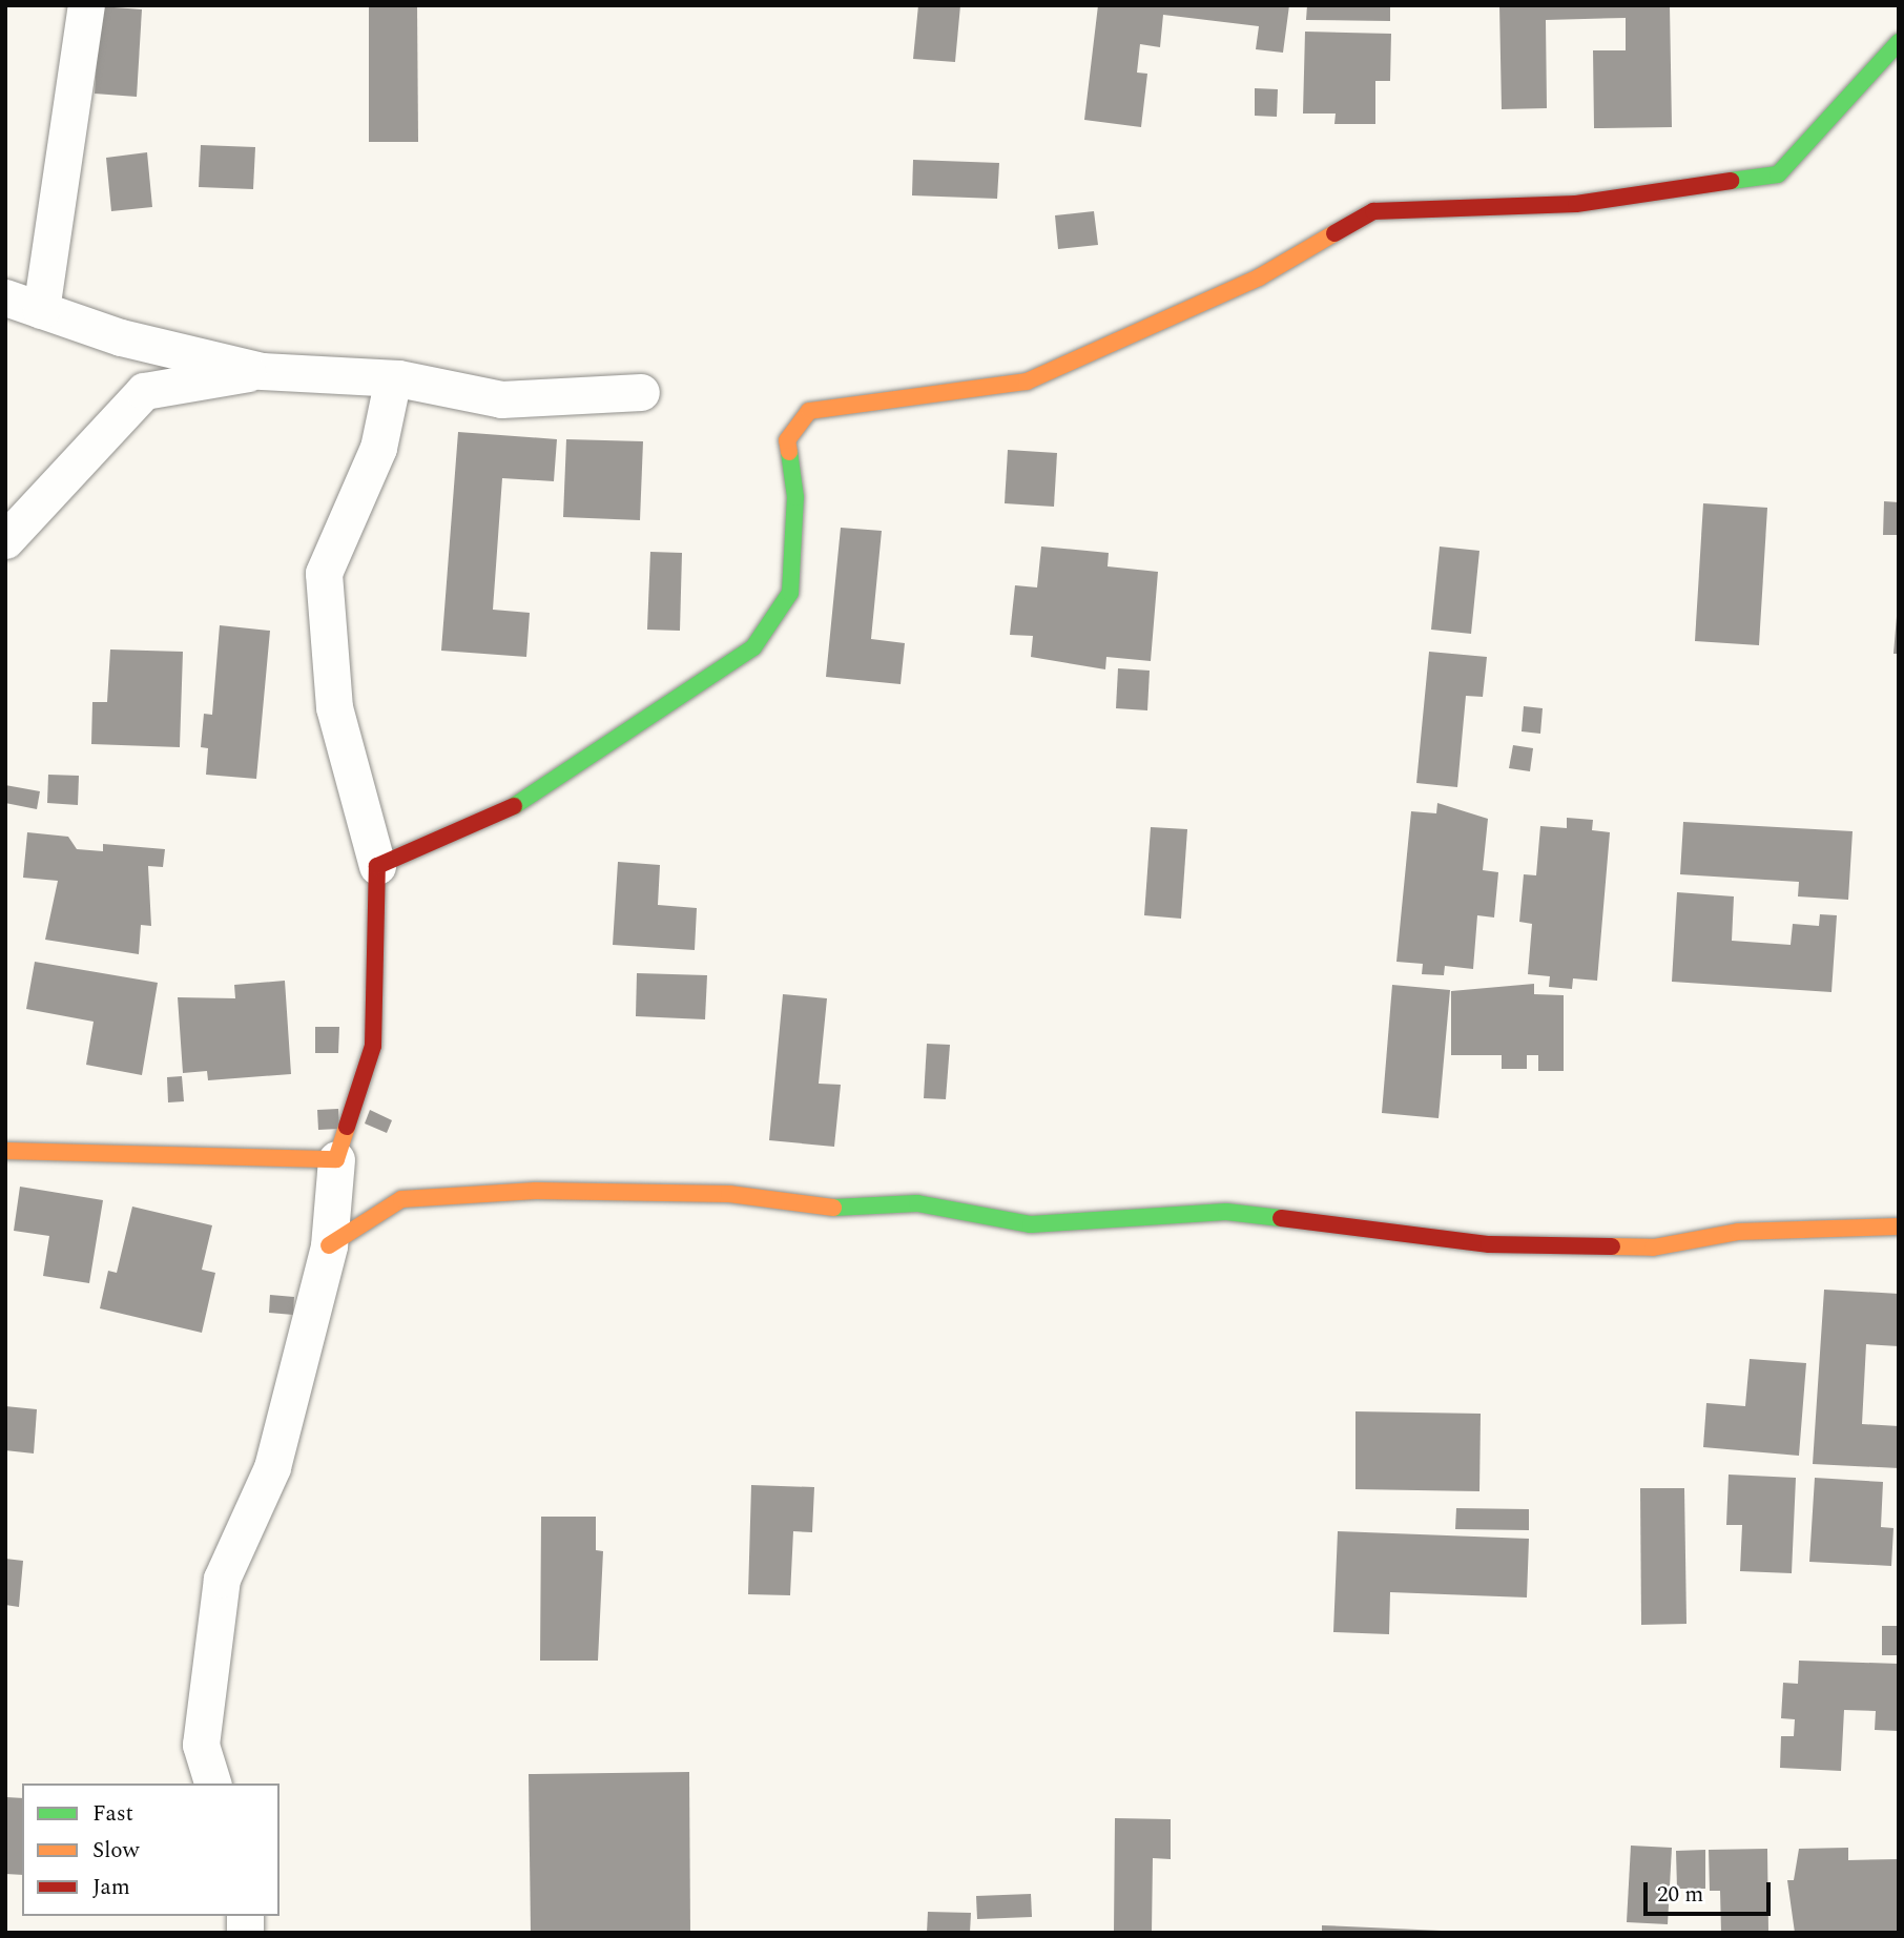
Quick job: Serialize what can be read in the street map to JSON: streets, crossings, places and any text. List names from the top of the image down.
{
  "legend": ["Fast", "Slow", "Jam"],
  "scale_bar": "20 m"
}
